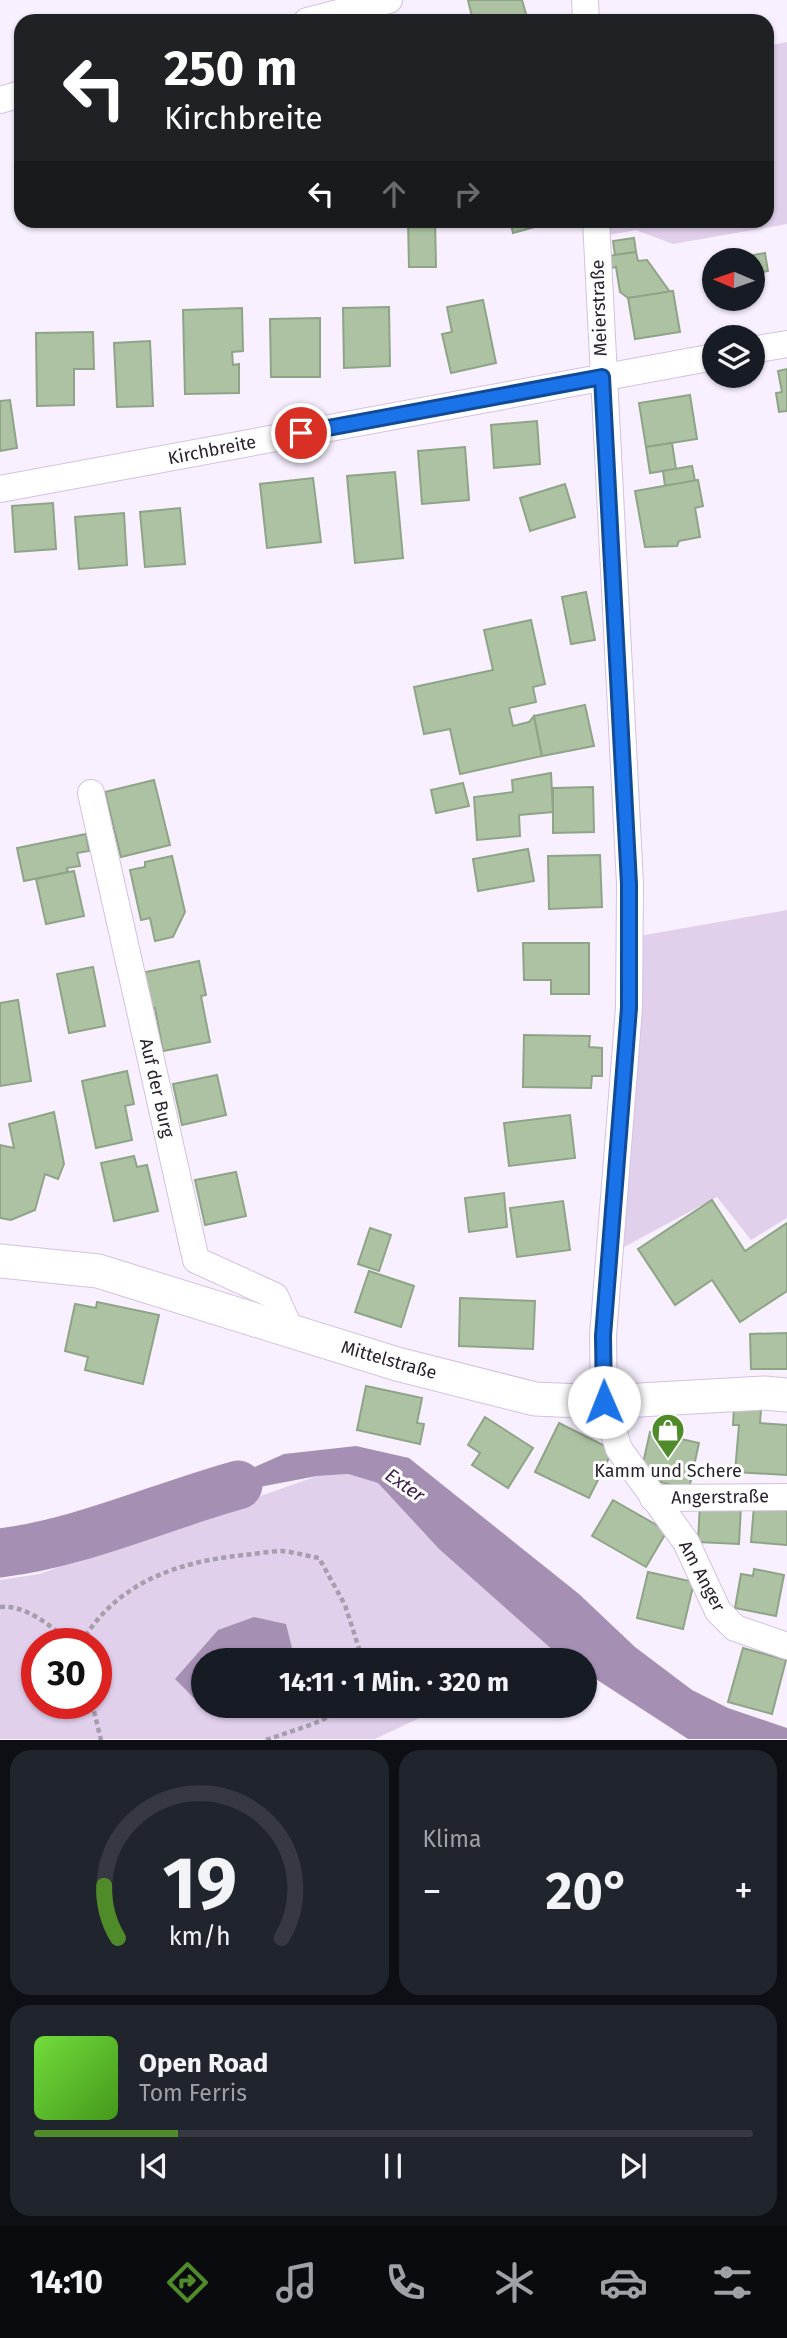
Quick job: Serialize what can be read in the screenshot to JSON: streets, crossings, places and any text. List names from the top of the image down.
{
  "streets": {
    "main road": ["Mittelstraße"],
    "street": [
      "Meierstraße",
      "Kirchbreite",
      "Auf der Burg",
      "Angerstraße",
      "Am Anger"
    ]
  },
  "crossings": [
    ["Meierstraße", "Kirchbreite"],
    ["Meierstraße", "Mittelstraße"],
    ["Meierstraße", "Am Anger"],
    ["Auf der Burg", "Mittelstraße"],
    ["Mittelstraße", "Am Anger"],
    ["Angerstraße", "Am Anger"]
  ],
  "water": ["Exter"],
  "places": {
    "shop": ["Kamm und Schere"]
  },
  "north": "left",
  "page": {
    "turn": ["250 m", "Kirchbreite"],
    "limit": "30",
    "trip": "14:11 · 1 Min. · 320 m",
    "tile": "Klima",
    "heat": ["−", "20°", "+"],
    "song": ["Open Road", "Tom Ferris"],
    "tabs": "14:10",
    "gauge": ["19", "km/h"]
  }
}
